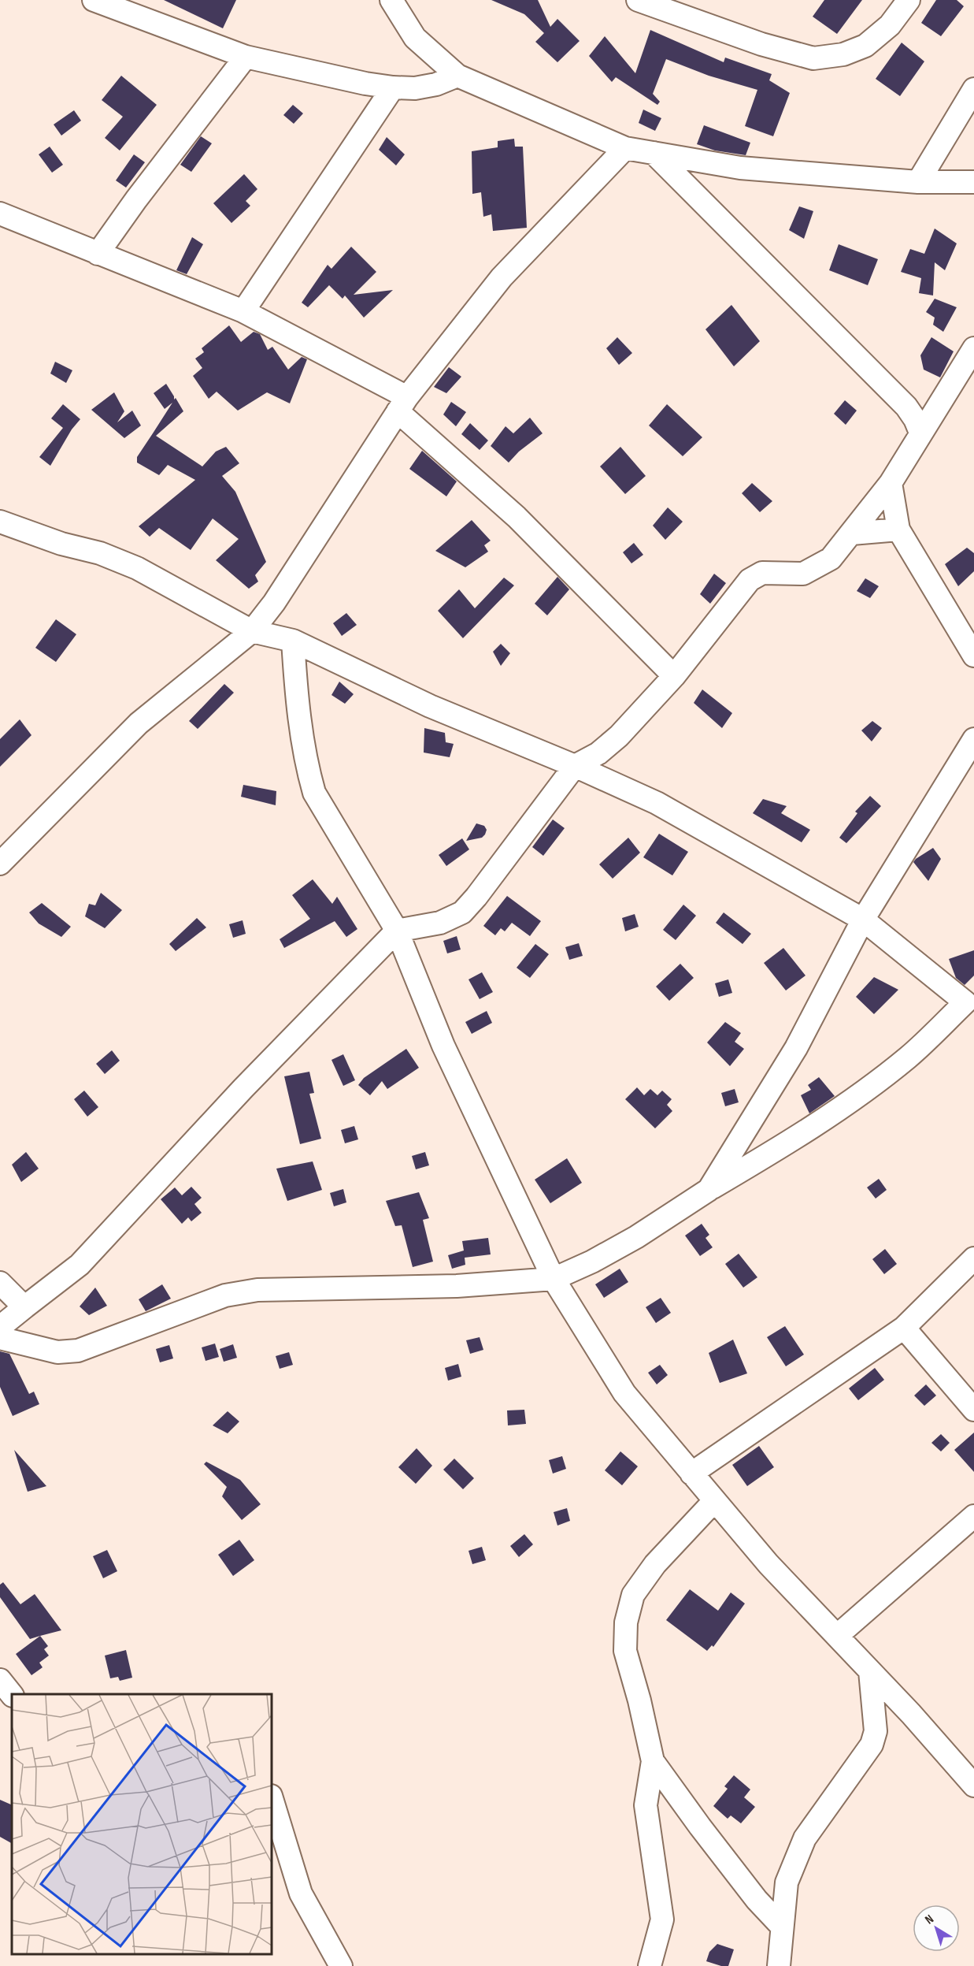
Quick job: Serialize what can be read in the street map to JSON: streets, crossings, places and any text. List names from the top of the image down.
{
  "north": "top left"
}
